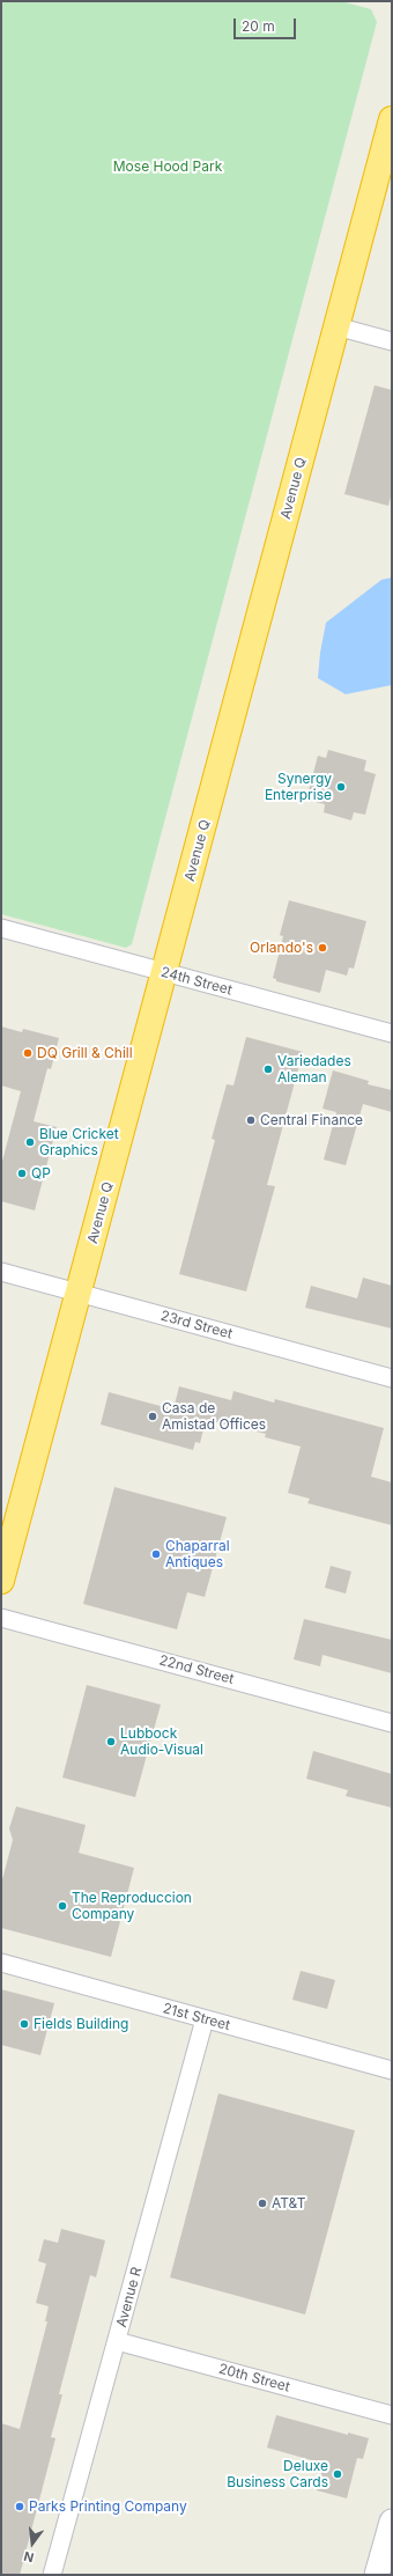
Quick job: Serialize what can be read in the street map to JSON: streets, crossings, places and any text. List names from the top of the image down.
{
  "streets": {
    "highway": ["Avenue Q"],
    "street": [
      "24th Street",
      "23rd Street",
      "22nd Street",
      "21st Street",
      "Avenue R",
      "20th Street"
    ]
  },
  "crossings": [
    ["Avenue Q", "24th Street"],
    ["Avenue Q", "23rd Street"],
    ["21st Street", "Avenue R"],
    ["Avenue R", "20th Street"]
  ],
  "parks": ["Mose Hood Park"],
  "places": [
    "Synergy Enterprise",
    "Orlando's",
    "DQ Grill & Chill",
    "Variedades Aleman",
    "Central Finance",
    "Blue Cricket Graphics",
    "QP",
    "Casa de Amistad Offices",
    "Chaparral Antiques",
    "Lubbock Audio-Visual",
    "The Reproduccion Company",
    "Fields Building",
    "AT&T",
    "Deluxe Business Cards",
    "Parks Printing Company"
  ],
  "scale_bar": "20 m",
  "north": "bottom"
}
